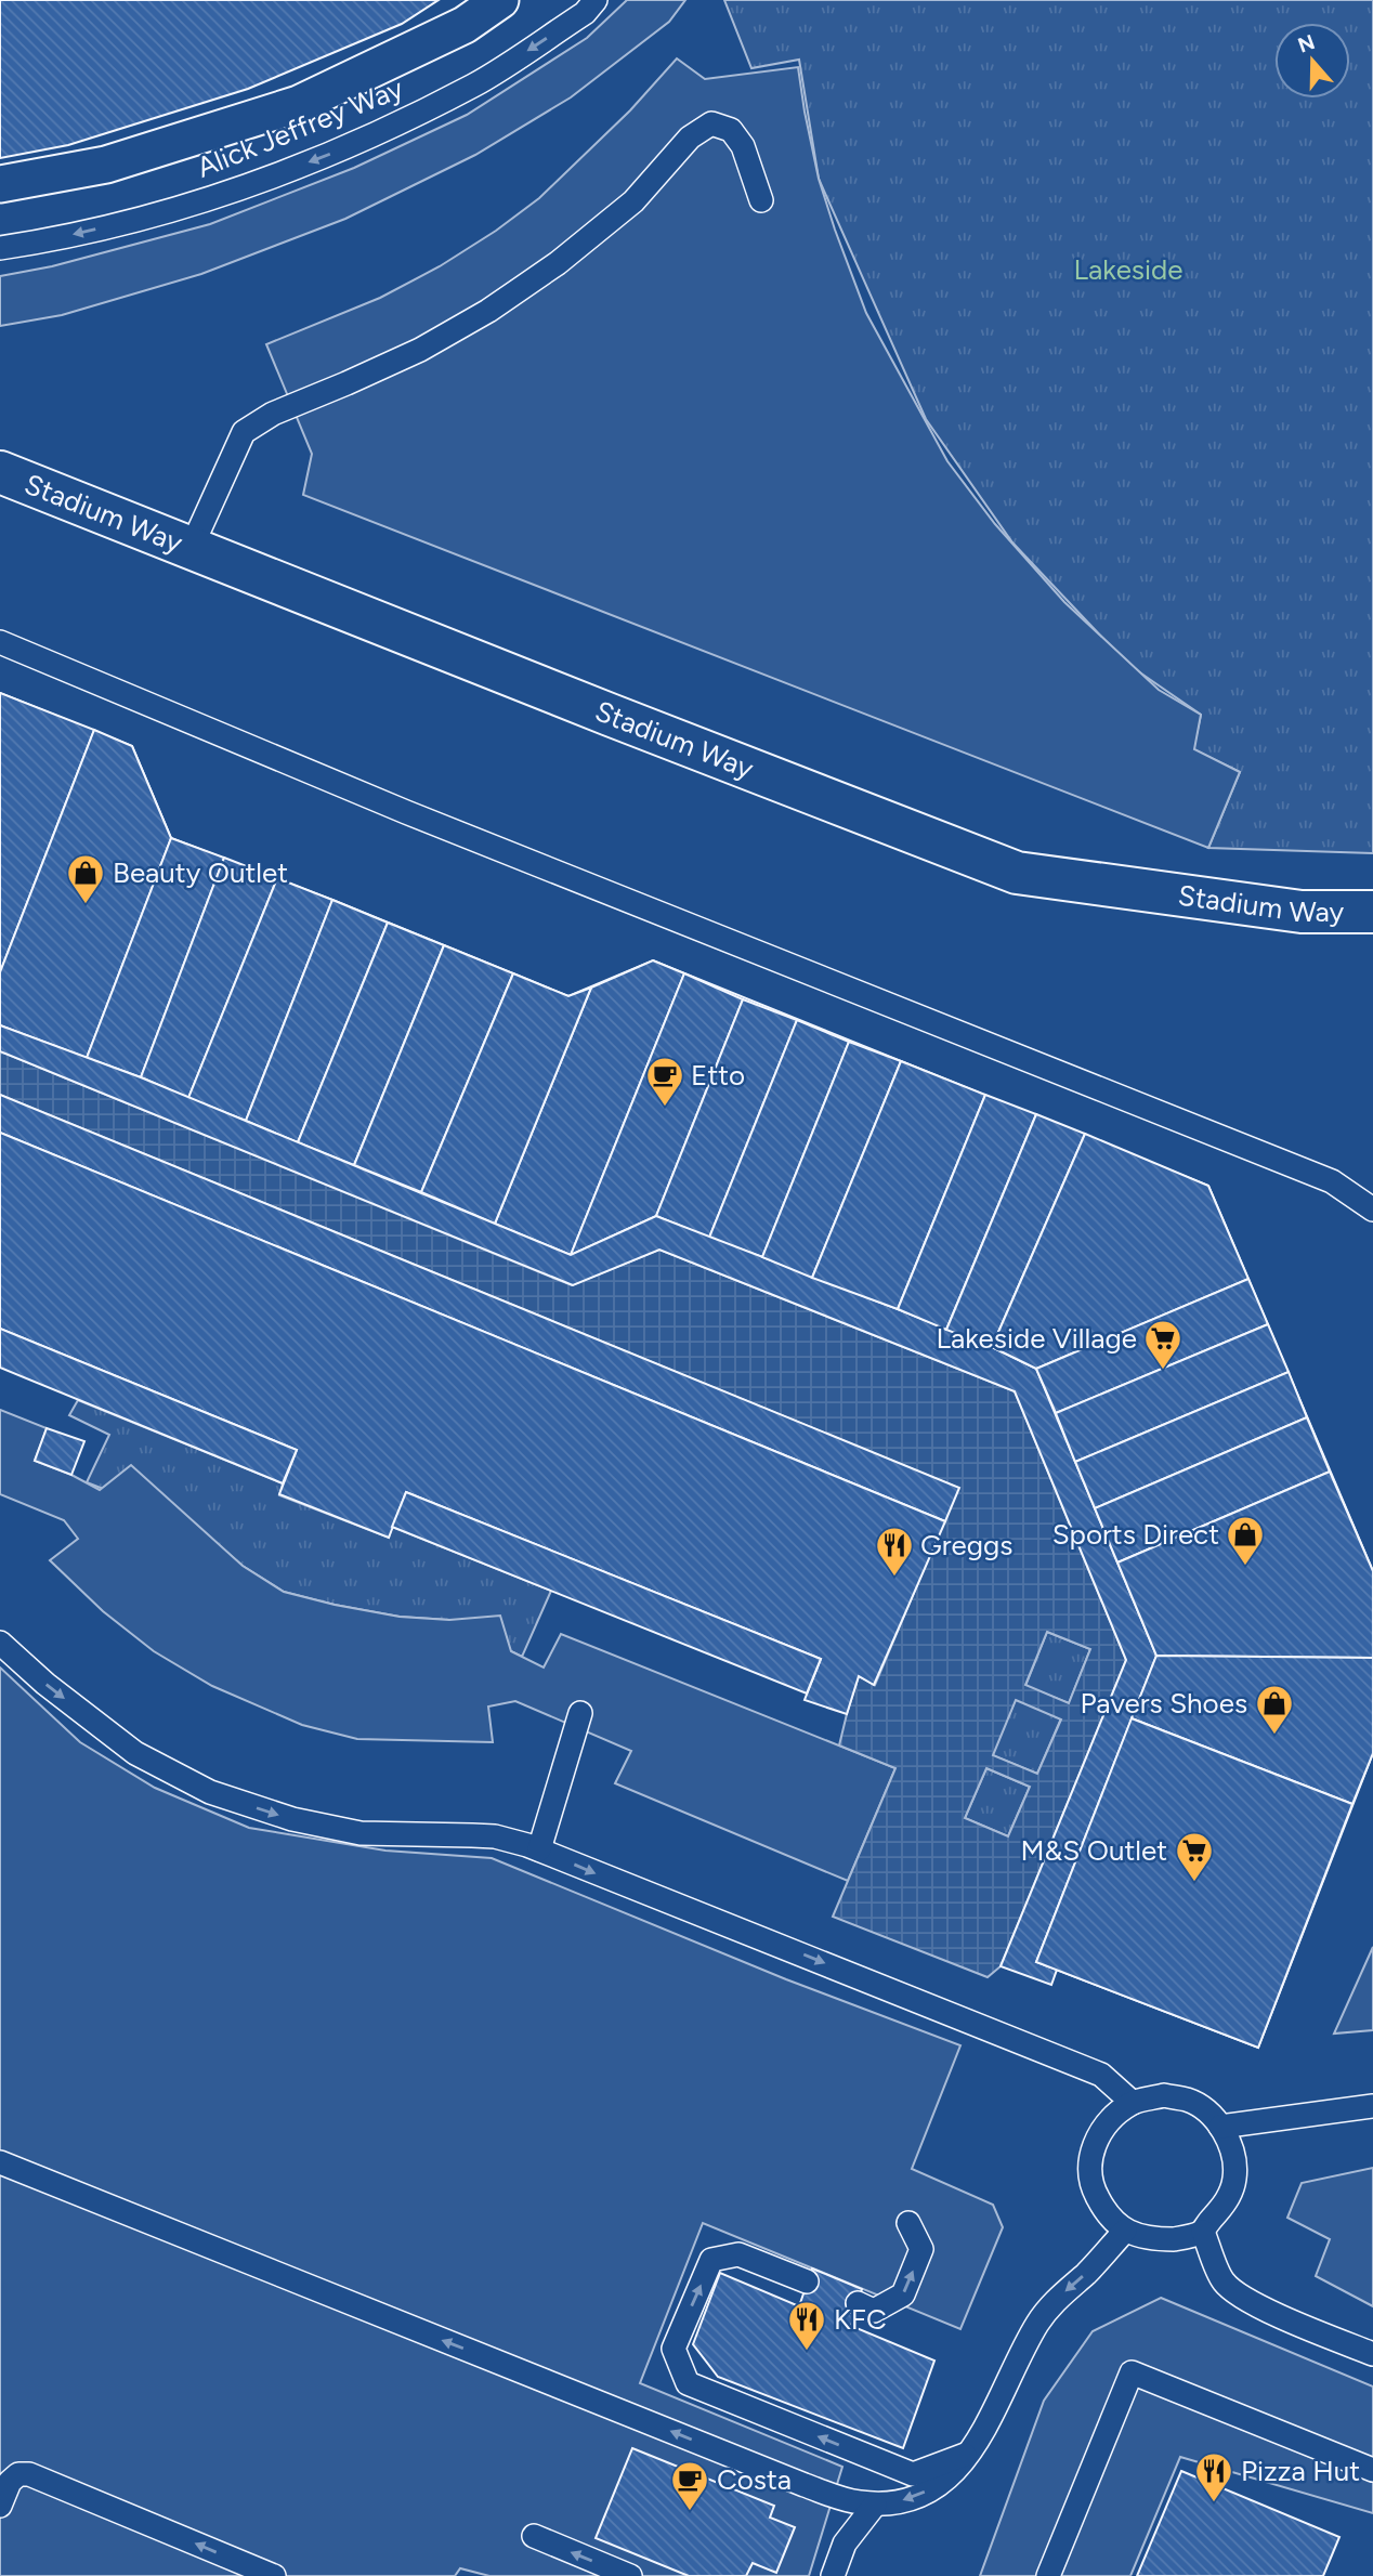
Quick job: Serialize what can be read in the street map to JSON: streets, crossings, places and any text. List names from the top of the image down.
{
  "streets": {
    "street": ["Stadium Way"],
    "lane": ["Alick Jeffrey Way"]
  },
  "one_way": ["Alick Jeffrey Way"],
  "parks": ["Lakeside"],
  "places": {
    "shop": ["Beauty Outlet", "Sports Direct", "Pavers Shoes"],
    "cafe": ["Etto", "Costa"],
    "supermarket": ["Lakeside Village", "M&S Outlet"],
    "restaurant": ["Greggs", "KFC", "Pizza Hut"]
  },
  "north": "top"
}
